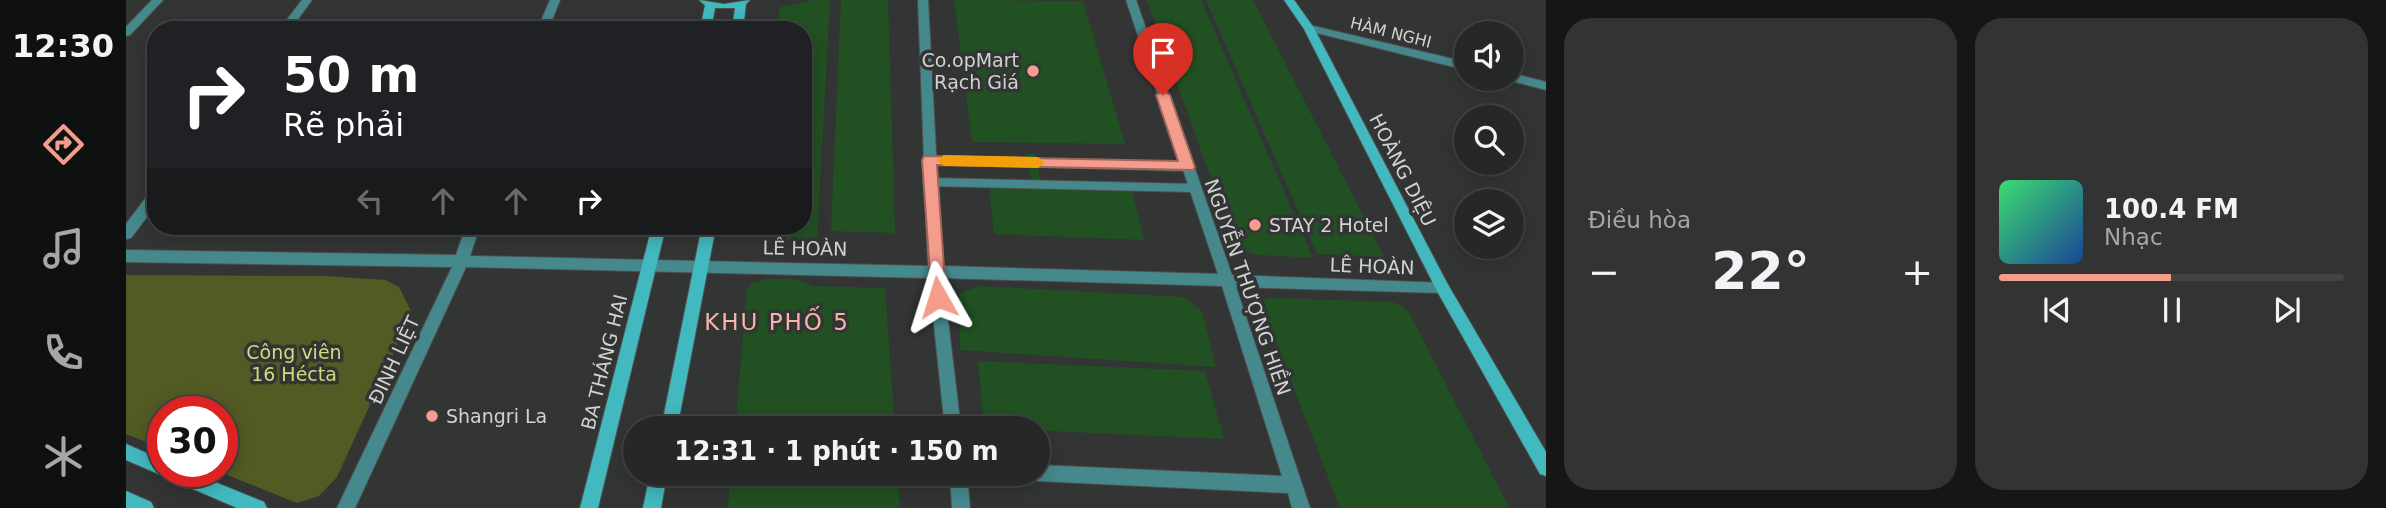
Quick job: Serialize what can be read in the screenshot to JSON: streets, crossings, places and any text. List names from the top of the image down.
{
  "streets": {
    "street": [
      "HÀM NGHI",
      "HOÀNG DIỆU",
      "LÊ HOÀN",
      "NGUYỄN THƯỢNG HIỀN",
      "ĐINH LIỆT",
      "BA THÁNG HAI"
    ]
  },
  "crossings": [
    ["HÀM NGHI", "HOÀNG DIỆU"],
    ["HOÀNG DIỆU", "LÊ HOÀN"],
    ["LÊ HOÀN", "NGUYỄN THƯỢNG HIỀN"],
    ["LÊ HOÀN", "ĐINH LIỆT"],
    ["LÊ HOÀN", "BA THÁNG HAI"]
  ],
  "districts": ["KHU PHỐ 5"],
  "parks": ["Công viên 16 Hécta"],
  "places": ["Co.opMart Rạch Giá", "STAY 2 Hotel", "Shangri La"],
  "page": {
    "tabs": "12:30",
    "tile": "Điều hòa",
    "turn": ["50 m", "Rẽ phải"],
    "song": ["100.4 FM", "Nhạc"],
    "heat": ["−", "22°", "+"],
    "limit": "30",
    "trip": "12:31 · 1 phút · 150 m"
  }
}
